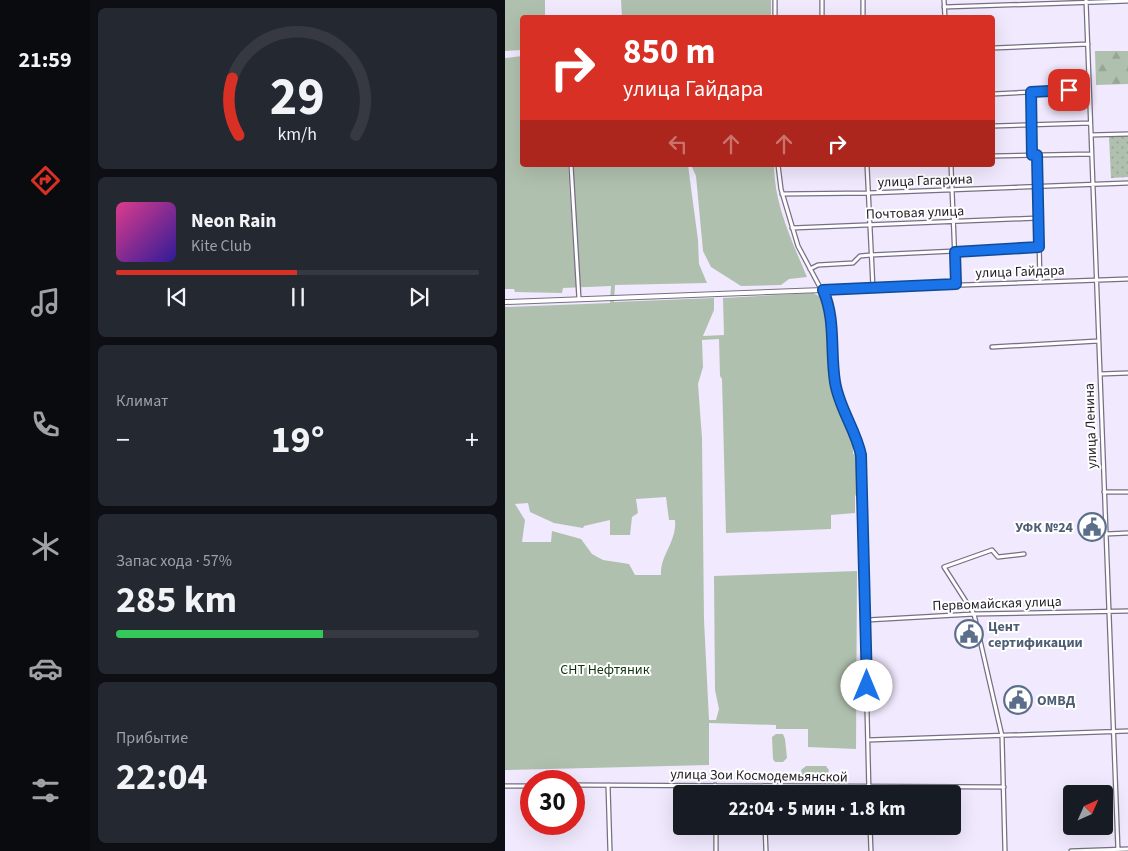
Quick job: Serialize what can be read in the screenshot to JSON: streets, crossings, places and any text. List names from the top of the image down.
{
  "streets": {
    "street": [
      "улица Гагарина",
      "Почтовая улица",
      "улица Гайдара",
      "улица Ленина",
      "Первомайская улица",
      "улица Зои Космодемьянской"
    ]
  },
  "crossings": [
    ["улица Гагарина", "улица Ленина"],
    ["улица Гайдара", "улица Ленина"],
    ["улица Ленина", "Первомайская улица"]
  ],
  "parks": ["СНТ Нефтяник"],
  "places": {
    "public building": ["УФК №24", "Цент сертификации", "ОМВД"]
  },
  "north": "top right",
  "page": {
    "tabs": "21:59",
    "turn": ["850 m", "улица Гайдара"],
    "song": ["Neon Rain", "Kite Club"],
    "tile": [
      "Климат",
      ["Запас хода · 57%", "285 km"],
      ["Прибытие", "22:04"]
    ],
    "heat": ["−", "19°", "+"],
    "limit": "30",
    "trip": "22:04 · 5 мин · 1.8 km",
    "gauge": ["29", "km/h"]
  }
}
